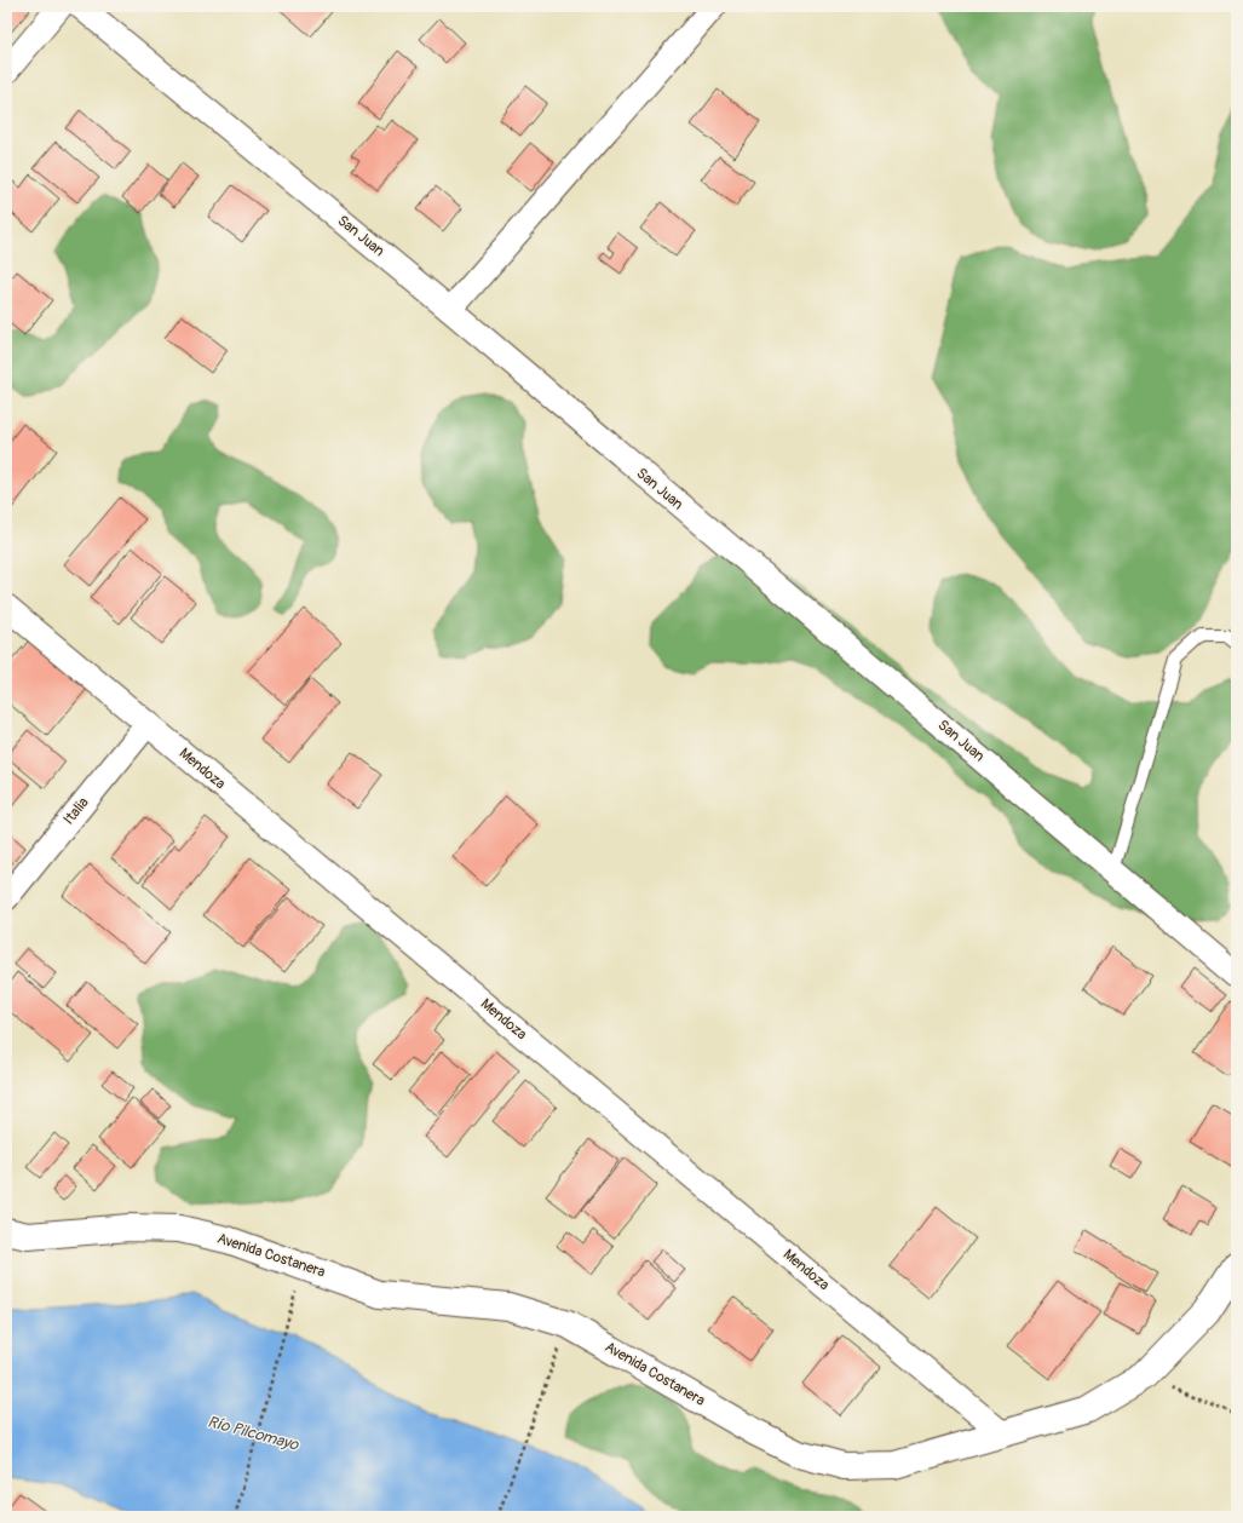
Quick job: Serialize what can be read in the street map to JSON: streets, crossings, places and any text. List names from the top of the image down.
{
  "streets": {
    "street": [
      "San Juan",
      "Mendoza",
      "Italia",
      "Avenida Costanera"
    ]
  },
  "crossings": [
    ["Mendoza", "Italia"],
    ["Mendoza", "Avenida Costanera"]
  ],
  "water": ["Río Pilcomayo"]
}
